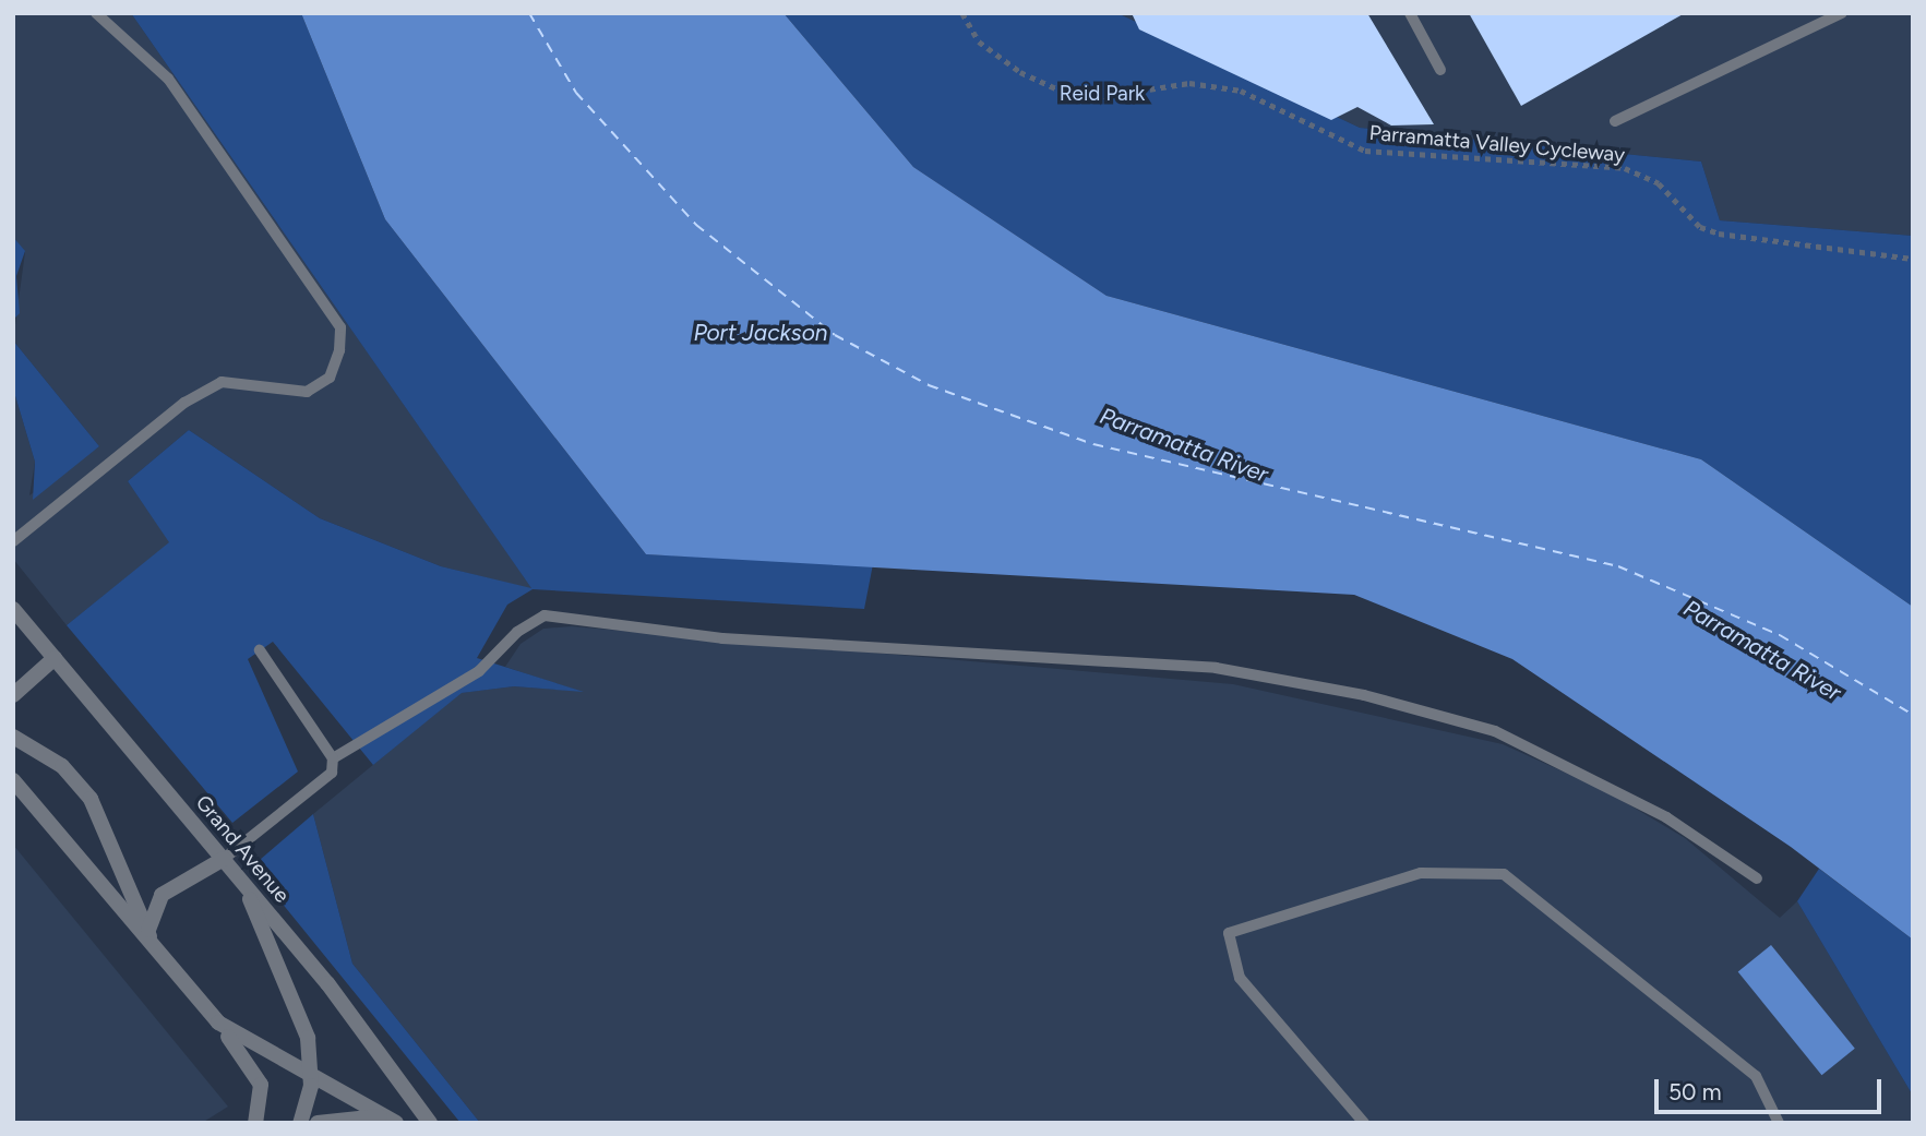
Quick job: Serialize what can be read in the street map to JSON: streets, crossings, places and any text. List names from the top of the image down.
{
  "streets": {
    "street": ["Grand Avenue"],
    "path": ["Parramatta Valley Cycleway"]
  },
  "water": ["Port Jackson", "Parramatta River"],
  "parks": ["Reid Park"],
  "scale_bar": "50 m"
}
